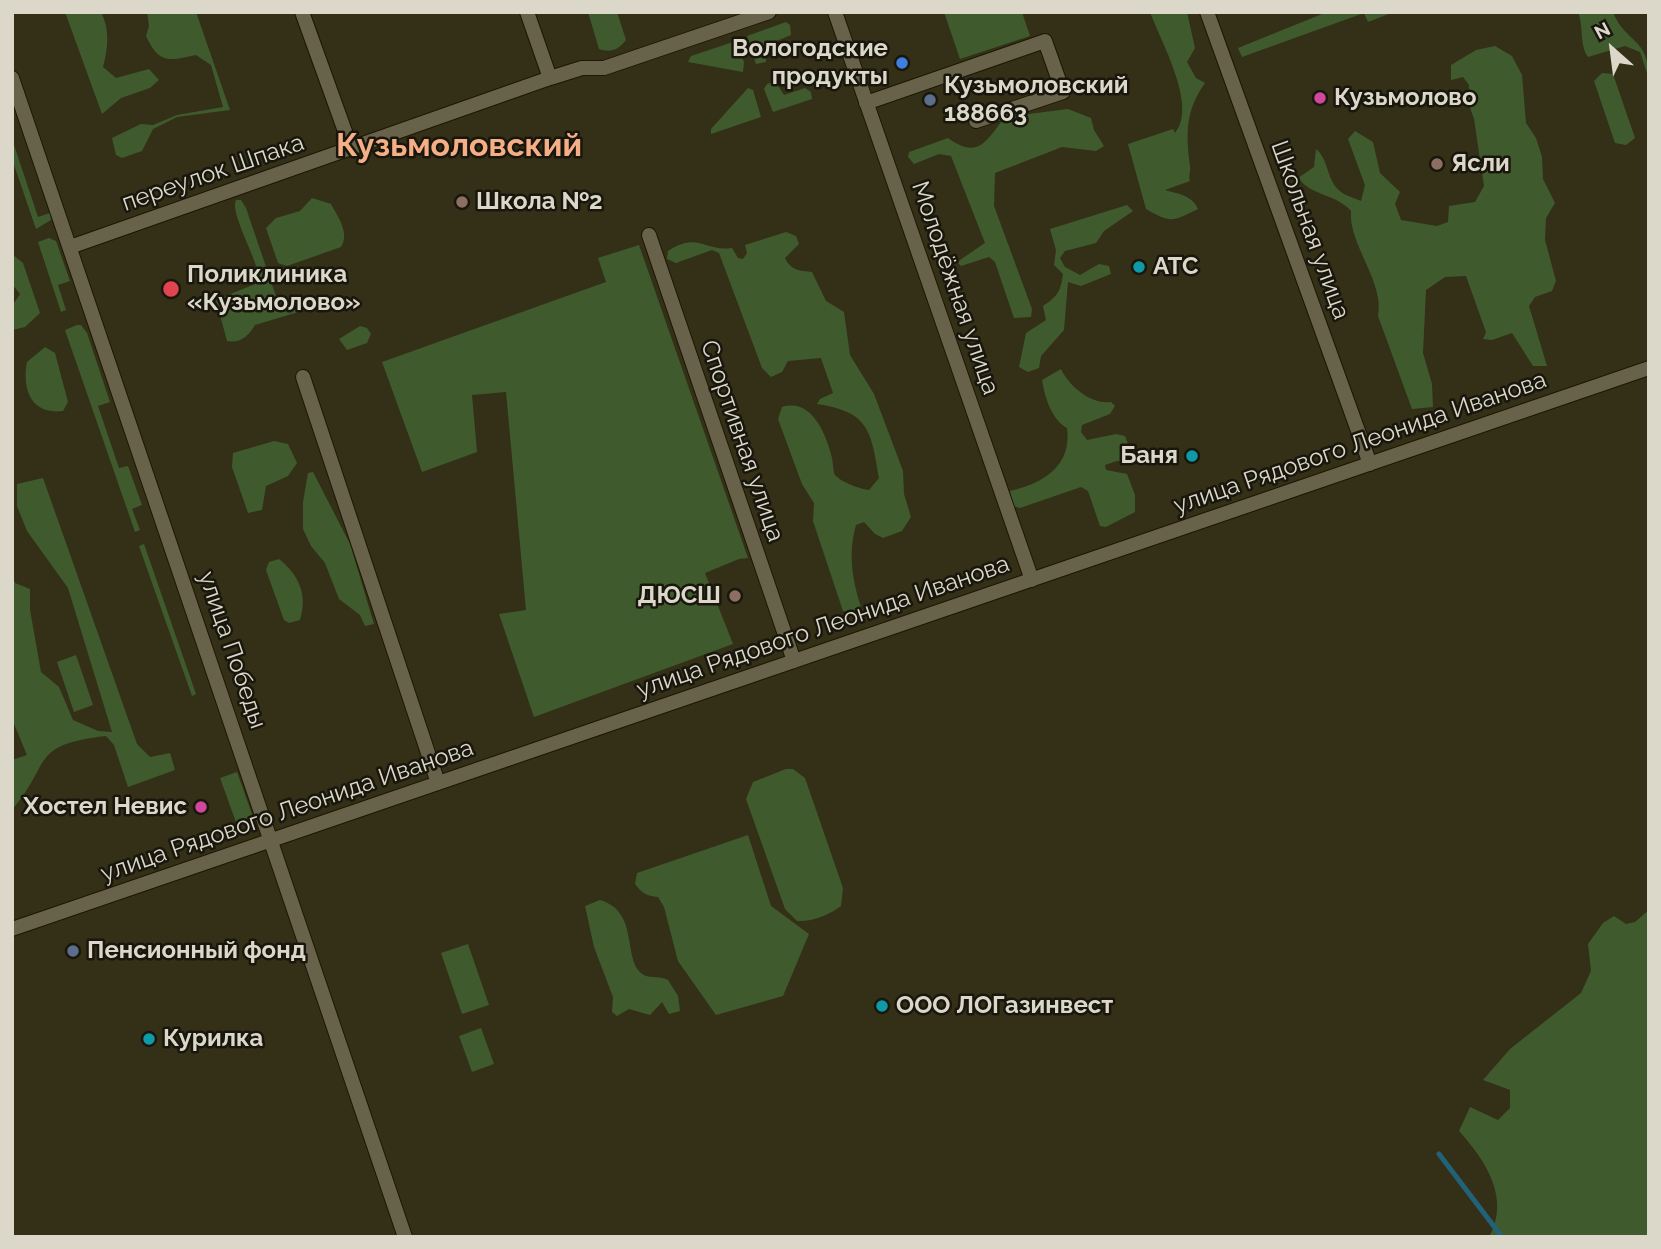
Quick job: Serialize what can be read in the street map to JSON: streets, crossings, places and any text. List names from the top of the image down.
{
  "streets": {
    "street": [
      "переулок Шпака",
      "Школьная улица",
      "Молодёжная улица",
      "Спортивная улица",
      "улица Рядового Леонида Иванова",
      "улица Победы"
    ]
  },
  "crossings": [
    ["переулок Шпака", "улица Победы"],
    ["Школьная улица", "улица Рядового Леонида Иванова"],
    ["Молодёжная улица", "улица Рядового Леонида Иванова"],
    ["Спортивная улица", "улица Рядового Леонида Иванова"],
    ["улица Рядового Леонида Иванова", "улица Победы"]
  ],
  "districts": ["Кузьмоловский"],
  "places": [
    "Вологодские продукты",
    "Кузьмолово",
    "Кузьмоловский 188663",
    "Ясли",
    "Школа №2",
    "АТС",
    "Поликлиника «Кузьмолово»",
    "Баня",
    "ДЮСШ",
    "Хостел Невис",
    "Пенсионный фонд",
    "ООО ЛОГазинвест",
    "Курилка"
  ],
  "north": "top left"
}
